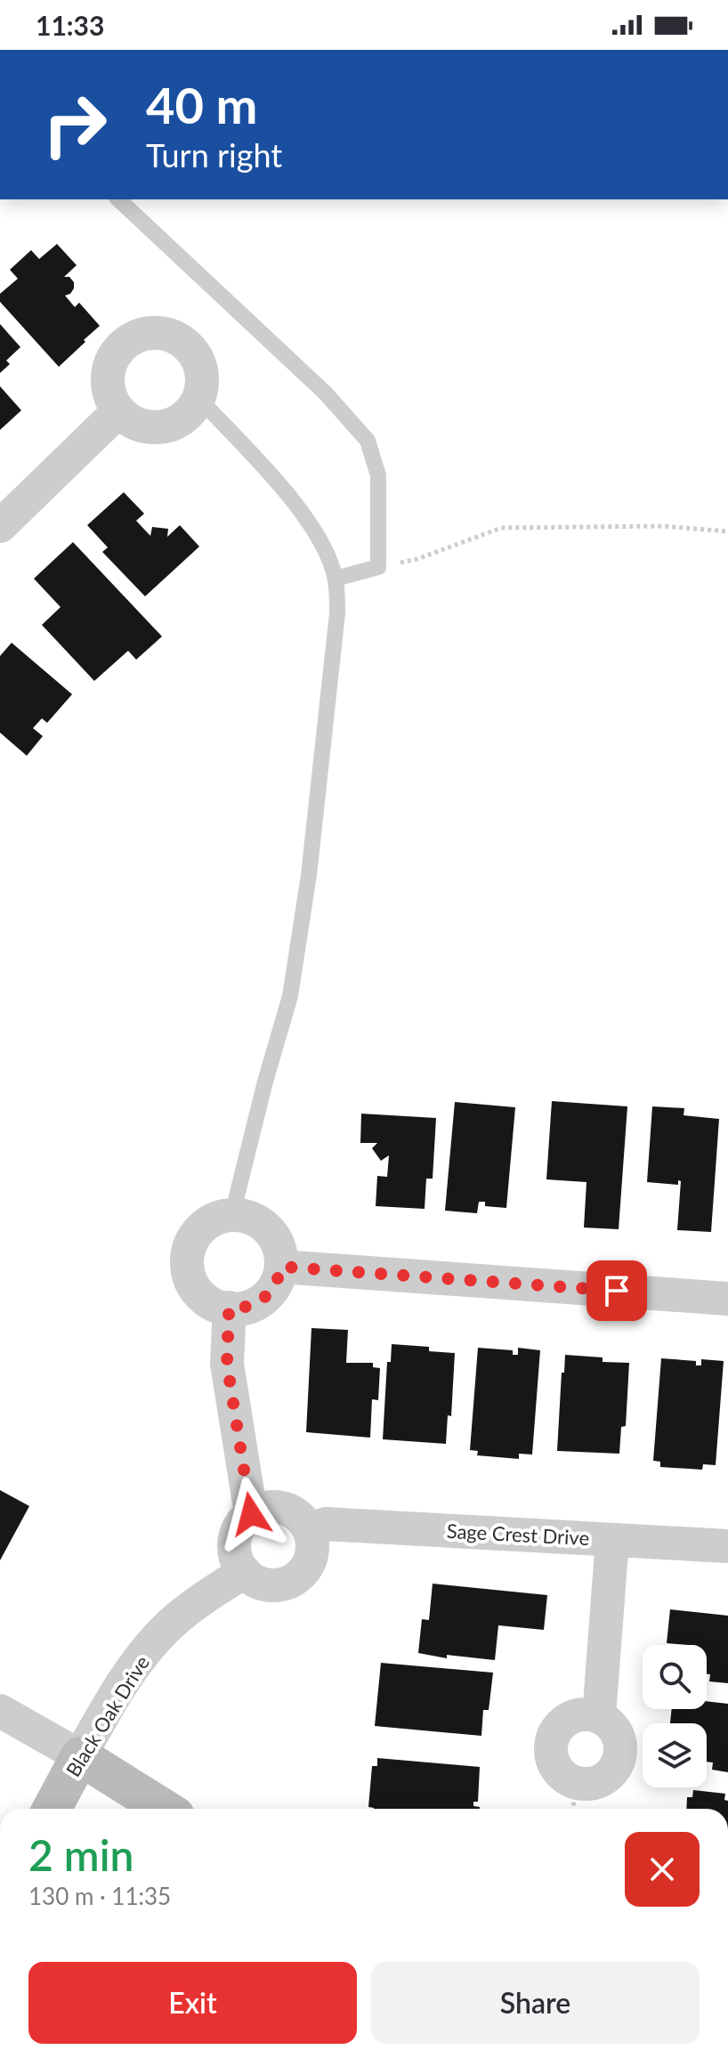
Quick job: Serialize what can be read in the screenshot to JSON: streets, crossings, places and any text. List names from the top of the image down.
{
  "streets": {
    "street": ["Sage Crest Drive", "Black Oak Drive"]
  },
  "crossings": [
    ["Sage Crest Drive", "Black Oak Drive"]
  ],
  "page": {
    "status": "11:33",
    "turn": ["40 m", "Turn right"],
    "heading": ["2 min", "130 m · 11:35"],
    "buttons": ["Exit", "Share"]
  }
}
